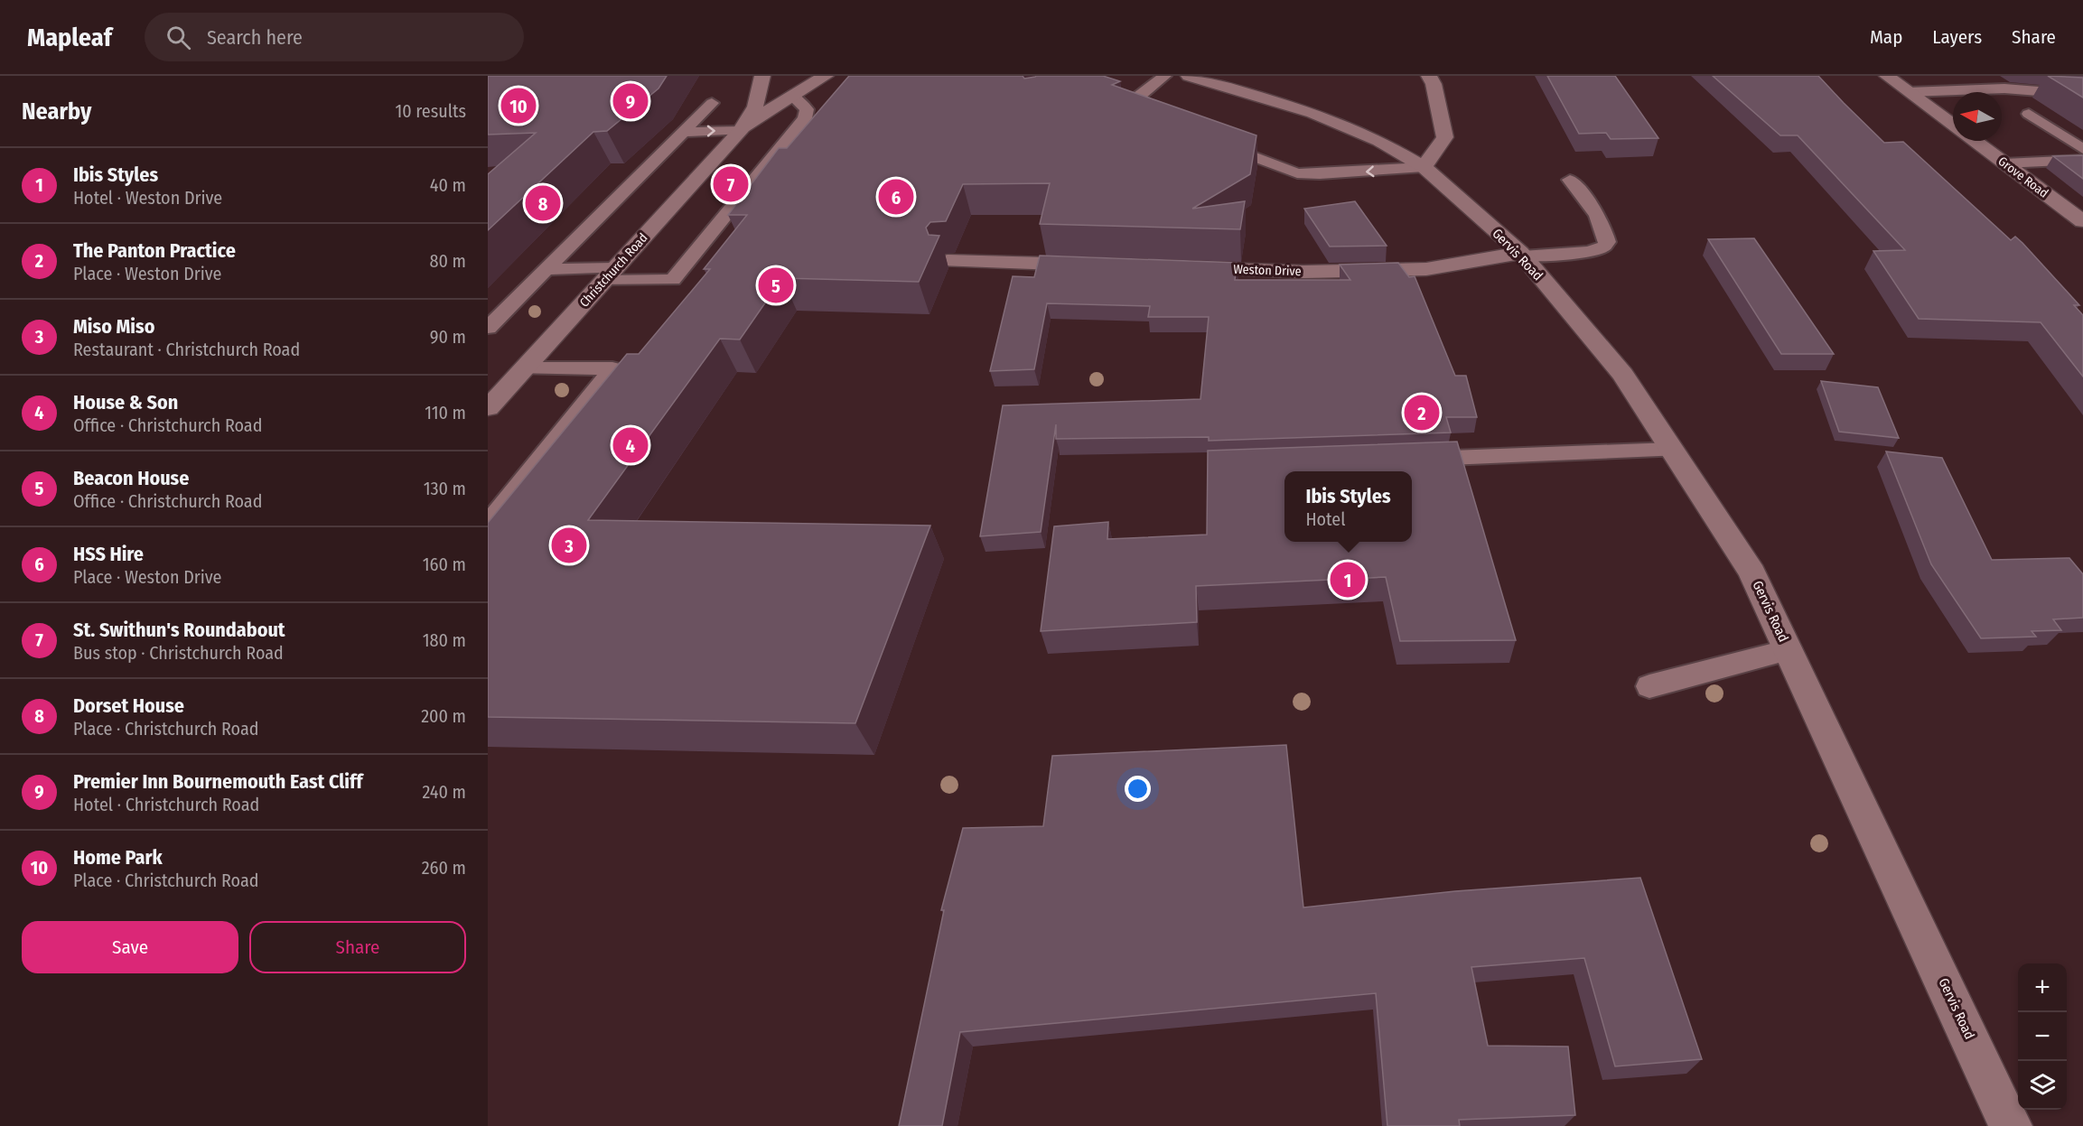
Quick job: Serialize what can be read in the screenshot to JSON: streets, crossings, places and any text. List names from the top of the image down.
{
  "streets": {
    "street": [
      "Grove Road",
      "Gervis Road",
      "Christchurch Road",
      "Weston Drive"
    ]
  },
  "crossings": [
    ["Gervis Road", "Weston Drive"]
  ],
  "north": "left",
  "page": {
    "header": "Mapleaf",
    "search": "Search here",
    "nav": ["Map", "Layers", "Share"],
    "heading": ["Nearby", "10 results"],
    "pins": [
      "9",
      "10",
      "7",
      "6",
      "8",
      "5",
      "2",
      "4",
      "3",
      "1"
    ],
    "list": [
      {
        "mark": "1",
        "name": "Ibis Styles",
        "note": "Hotel · Weston Drive",
        "value": "40 m"
      },
      {
        "mark": "2",
        "name": "The Panton Practice",
        "note": "Place · Weston Drive",
        "value": "80 m"
      },
      {
        "mark": "3",
        "name": "Miso Miso",
        "note": "Restaurant · Christchurch Road",
        "value": "90 m"
      },
      {
        "mark": "4",
        "name": "House & Son",
        "note": "Office · Christchurch Road",
        "value": "110 m"
      },
      {
        "mark": "5",
        "name": "Beacon House",
        "note": "Office · Christchurch Road",
        "value": "130 m"
      },
      {
        "mark": "6",
        "name": "HSS Hire",
        "note": "Place · Weston Drive",
        "value": "160 m"
      },
      {
        "mark": "7",
        "name": "St. Swithun's Roundabout",
        "note": "Bus stop · Christchurch Road",
        "value": "180 m"
      },
      {
        "mark": "8",
        "name": "Dorset House",
        "note": "Place · Christchurch Road",
        "value": "200 m"
      },
      {
        "mark": "9",
        "name": "Premier Inn Bournemouth East Cliff",
        "note": "Hotel · Christchurch Road",
        "value": "240 m"
      },
      {
        "mark": "10",
        "name": "Home Park",
        "note": "Place · Christchurch Road",
        "value": "260 m"
      }
    ],
    "popup": ["Ibis Styles", "Hotel"],
    "buttons": ["Save", "Share"],
    "map_buttons": ["+", "−"]
  }
}
